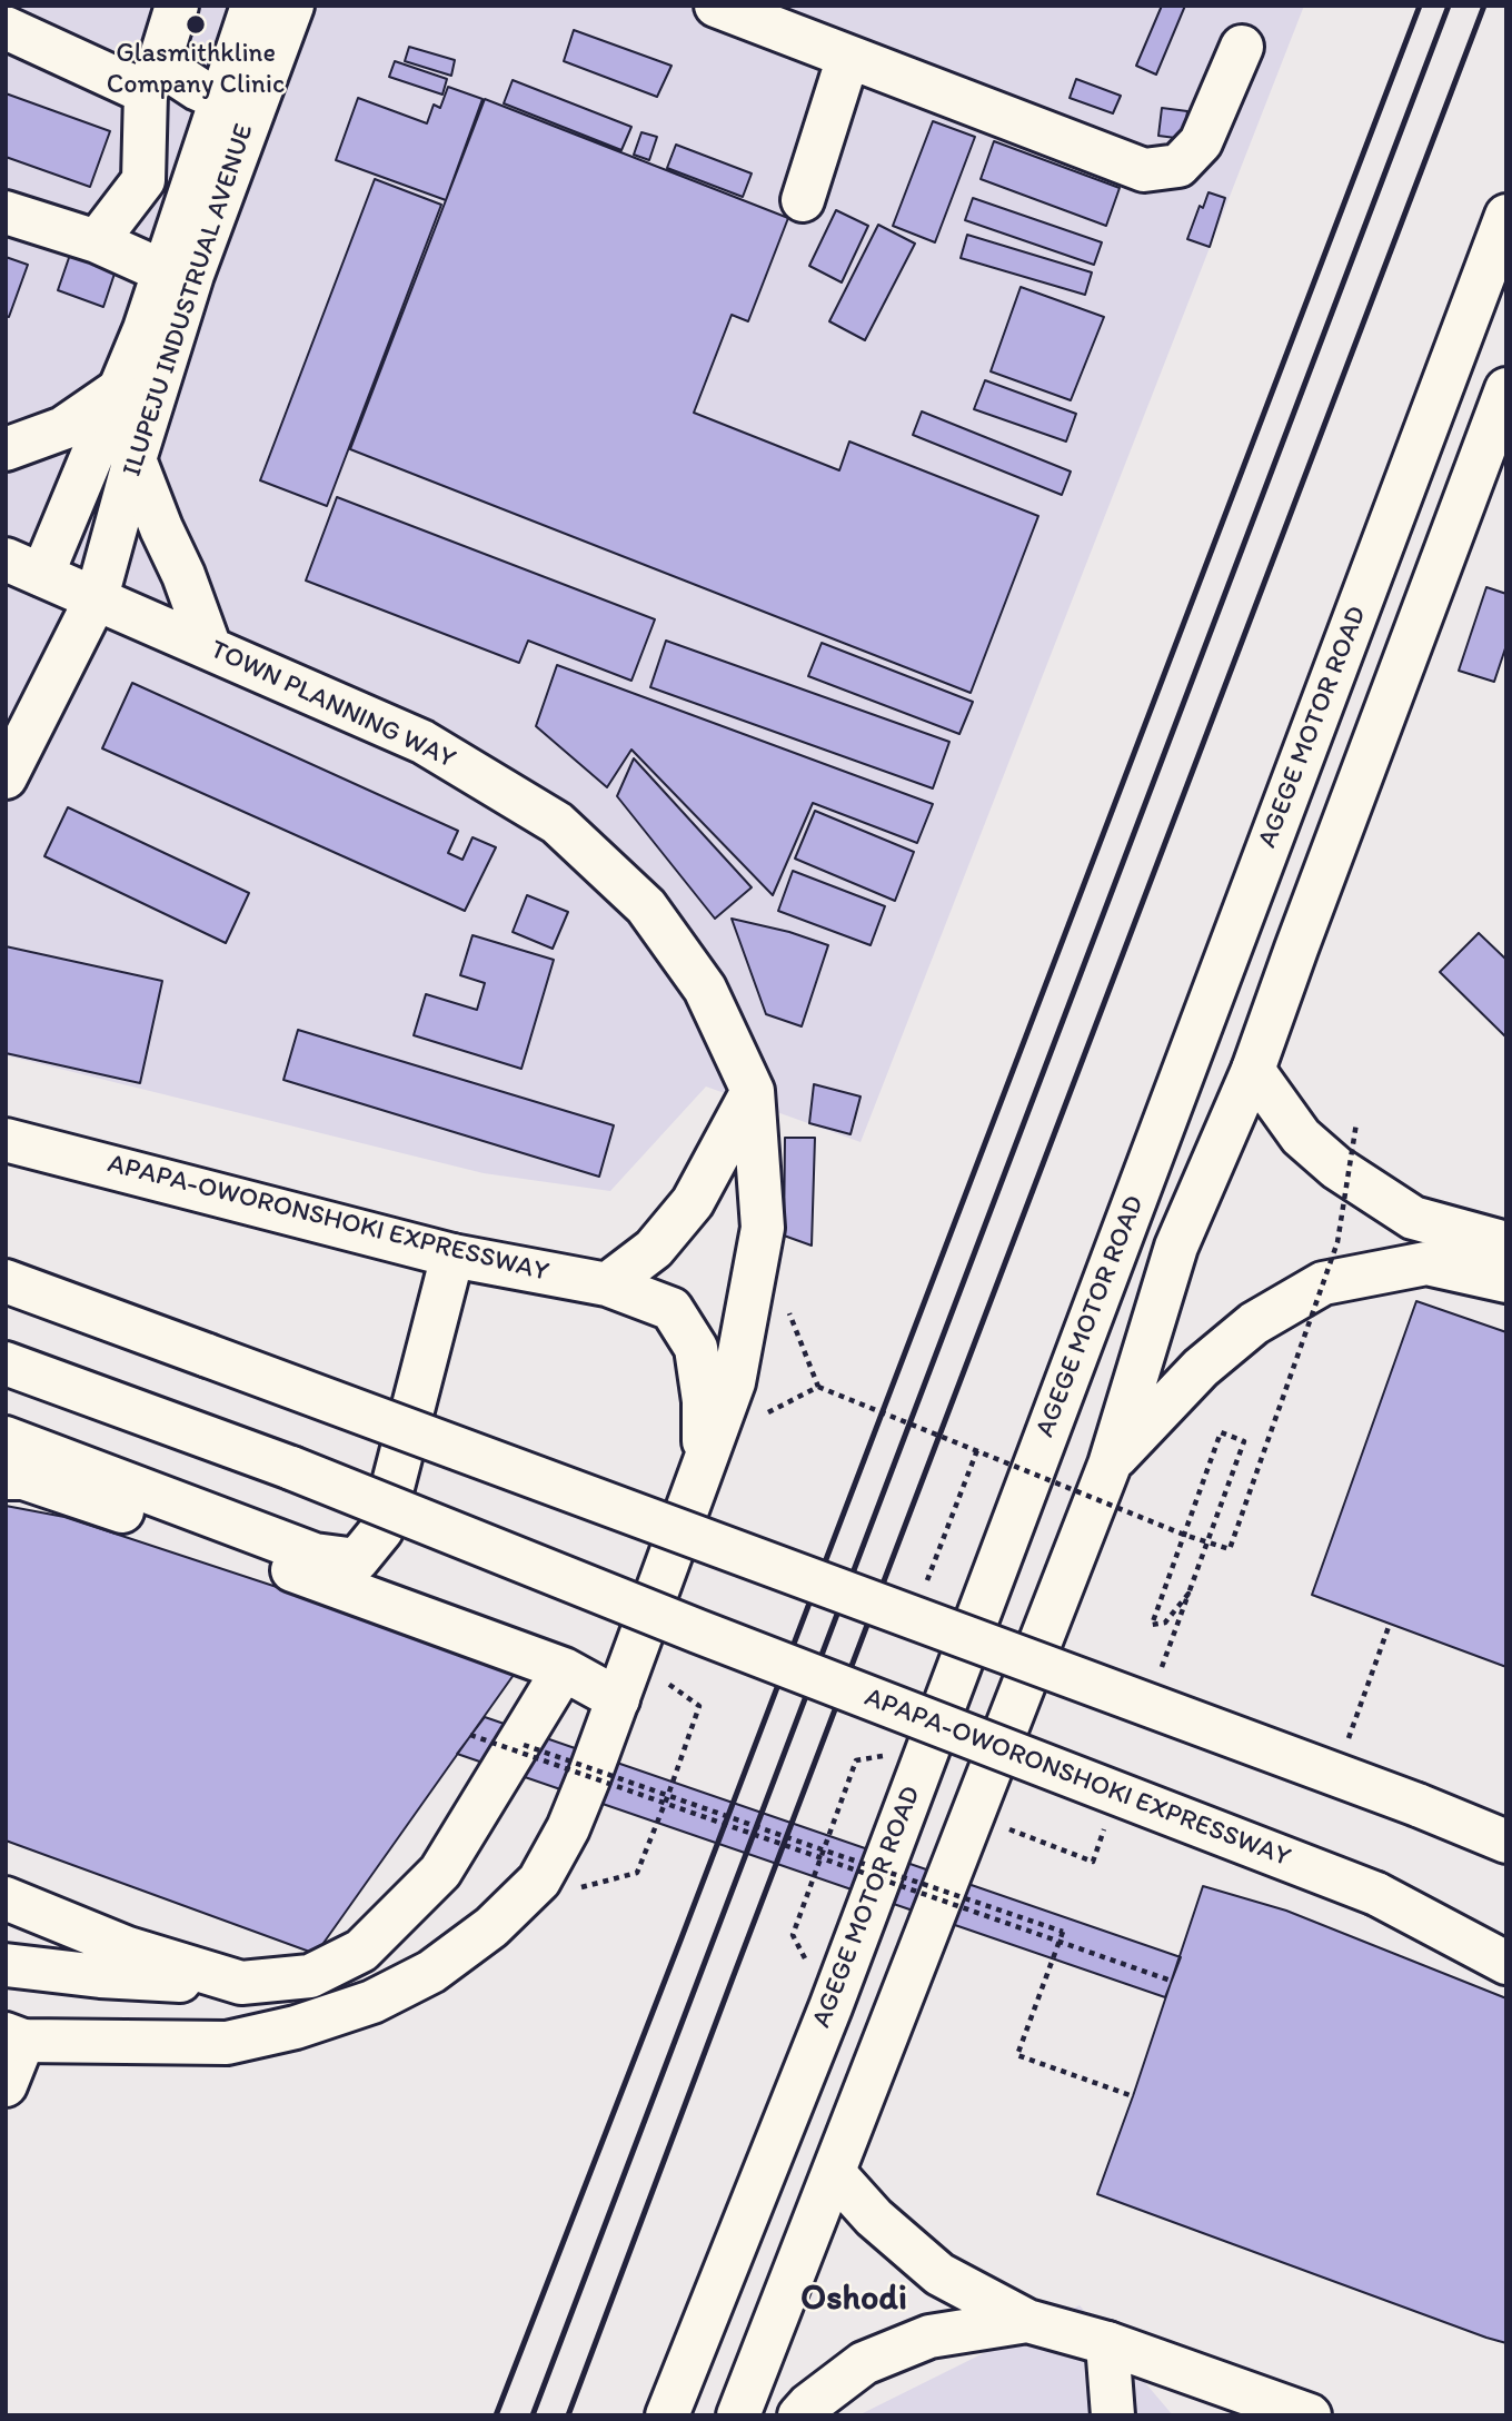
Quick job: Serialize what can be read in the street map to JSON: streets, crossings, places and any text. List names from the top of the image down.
{
  "streets": {
    "main road": [
      "ILUPEJU INDUSTRUAL AVENUE",
      "TOWN PLANNING WAY",
      "AGEGE MOTOR ROAD",
      "APAPA-OWORONSHOKI EXPRESSWAY"
    ]
  },
  "crossings": [
    ["ILUPEJU INDUSTRUAL AVENUE", "TOWN PLANNING WAY"]
  ],
  "districts": ["Oshodi"],
  "places": ["Glasmithkline Company Clinic"]
}
